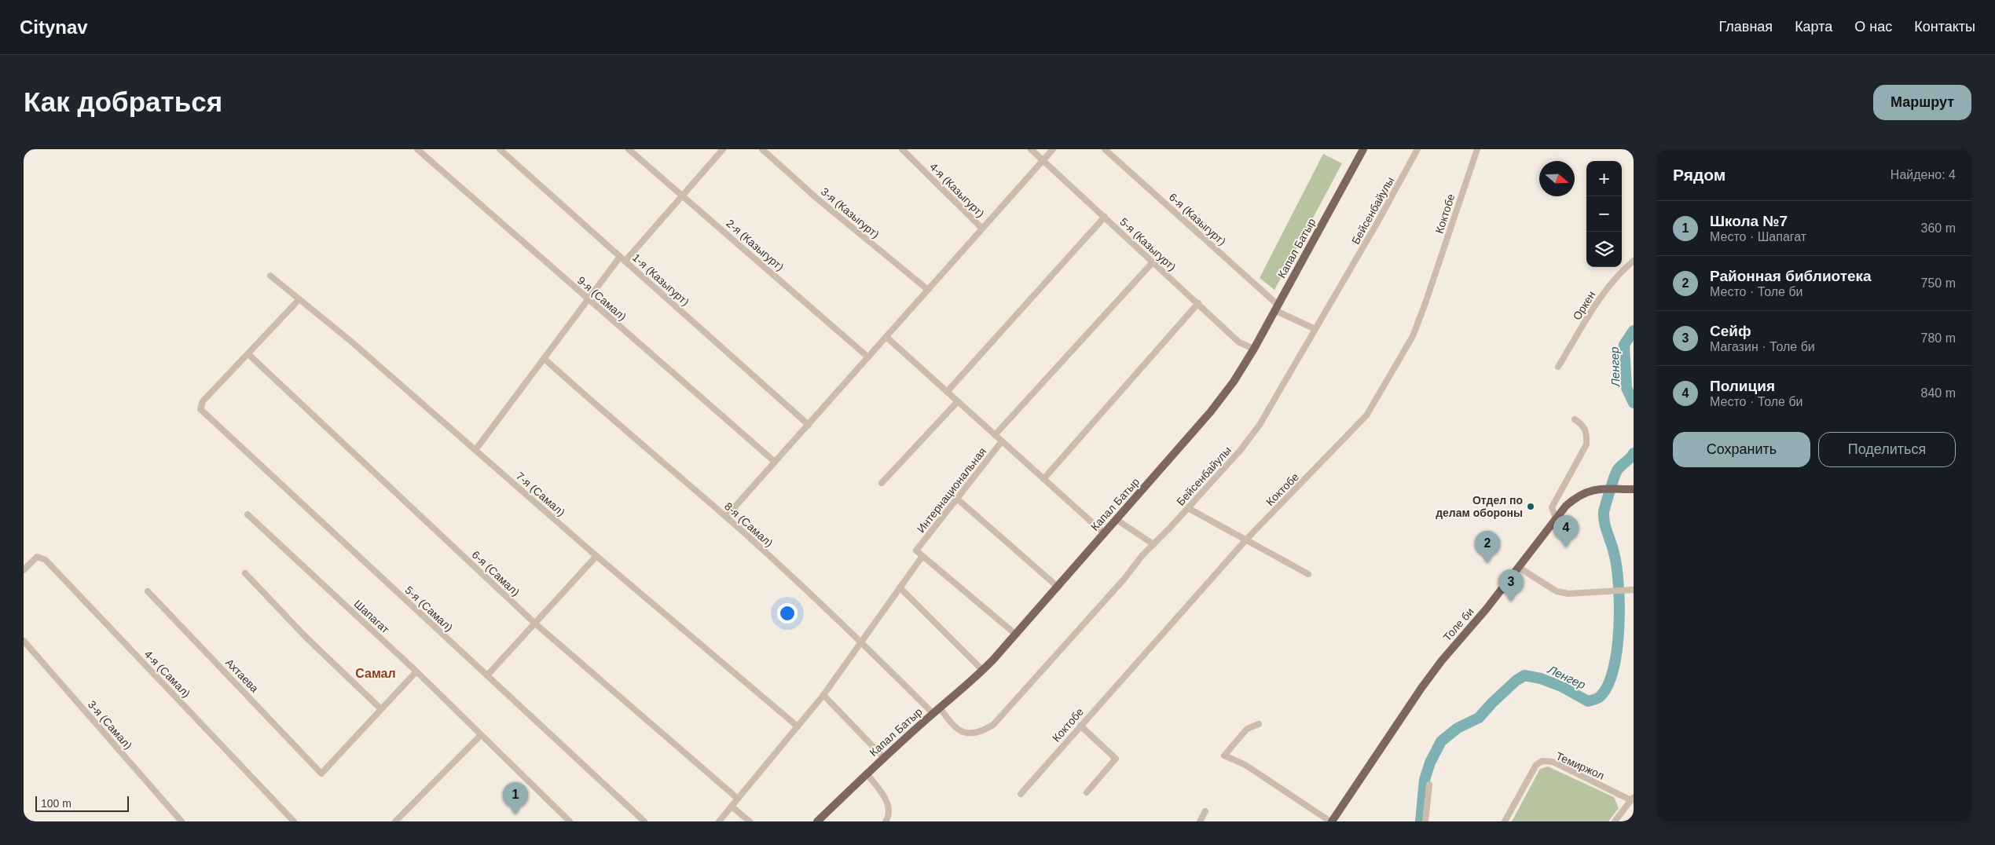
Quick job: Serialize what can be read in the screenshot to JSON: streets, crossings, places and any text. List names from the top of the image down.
{
  "streets": {
    "main road": ["Капал Батыр", "Толе би"],
    "street": [
      "4-я (Казыгурт)",
      "Бейсенбайулы",
      "3-я (Казыгурт)",
      "Коктобе",
      "6-я (Казыгурт)",
      "5-я (Казыгурт)",
      "2-я (Казыгурт)",
      "1-я (Казыгурт)",
      "9-я (Самал)",
      "Оркен",
      "Интернациональная",
      "7-я (Самал)",
      "8-я (Самал)",
      "6-я (Самал)",
      "5-я (Самал)",
      "Шапагат",
      "4-я (Самал)",
      "Ахтаева",
      "3-я (Самал)",
      "Темиржол"
    ]
  },
  "crossings": [
    ["Бейсенбайулы", "6-я (Казыгурт)"],
    ["Бейсенбайулы", "Капал Батыр"],
    ["6-я (Казыгурт)", "Капал Батыр"],
    ["5-я (Казыгурт)", "Капал Батыр"],
    ["Капал Батыр", "8-я (Самал)"],
    ["6-я (Самал)", "5-я (Самал)"]
  ],
  "districts": ["Самал"],
  "water": ["Ленгер"],
  "places": ["Отдел по делам обороны"],
  "scale_bar": "100 m",
  "north": "right",
  "page": {
    "header": "Citynav",
    "nav": [
      "Главная",
      "Карта",
      "О нас",
      "Контакты"
    ],
    "buttons": [
      "Маршрут",
      ["Сохранить", "Поделиться"]
    ],
    "title": "Как добраться",
    "heading": ["Рядом", "Найдено: 4"],
    "map_buttons": ["+", "−"],
    "list": [
      {
        "mark": "1",
        "name": "Школа №7",
        "note": "Место · Шапагат",
        "value": "360 m"
      },
      {
        "mark": "2",
        "name": "Районная библиотека",
        "note": "Место · Толе би",
        "value": "750 m"
      },
      {
        "mark": "3",
        "name": "Сейф",
        "note": "Магазин · Толе би",
        "value": "780 m"
      },
      {
        "mark": "4",
        "name": "Полиция",
        "note": "Место · Толе би",
        "value": "840 m"
      }
    ],
    "pins": [
      "4",
      "2",
      "3",
      "1"
    ],
    "scale": "100 m"
  }
}
